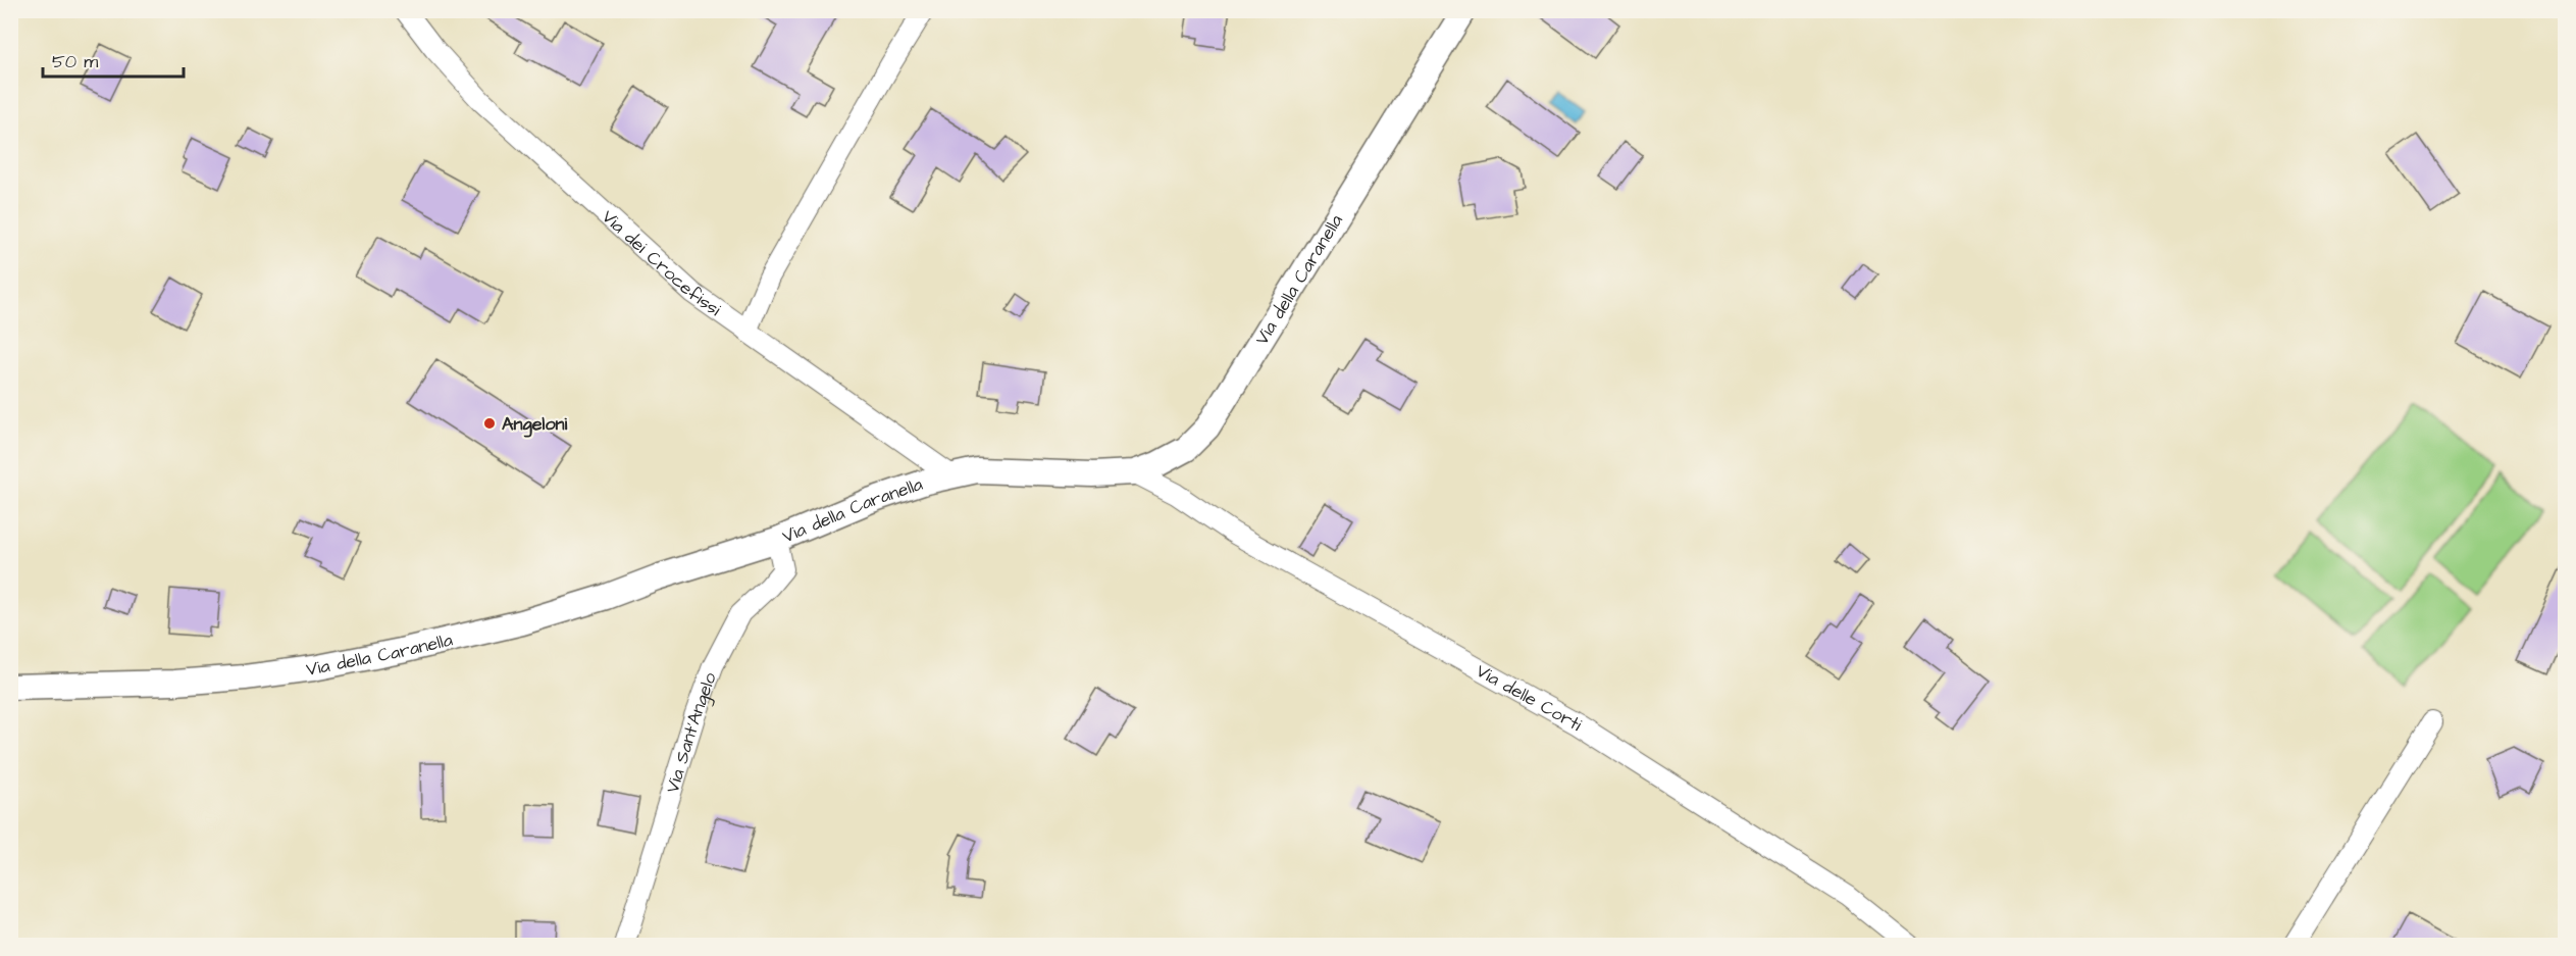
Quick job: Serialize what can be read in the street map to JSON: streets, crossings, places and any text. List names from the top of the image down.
{
  "streets": {
    "main road": ["Via della Caranella"],
    "street": ["Via dei Crocefissi", "Via delle Corti", "Via Sant'Angelo"]
  },
  "crossings": [
    ["Via dei Crocefissi", "Via della Caranella"],
    ["Via della Caranella", "Via delle Corti"],
    ["Via della Caranella", "Via Sant'Angelo"]
  ],
  "places": ["Angeloni"],
  "scale_bar": "50 m"
}
